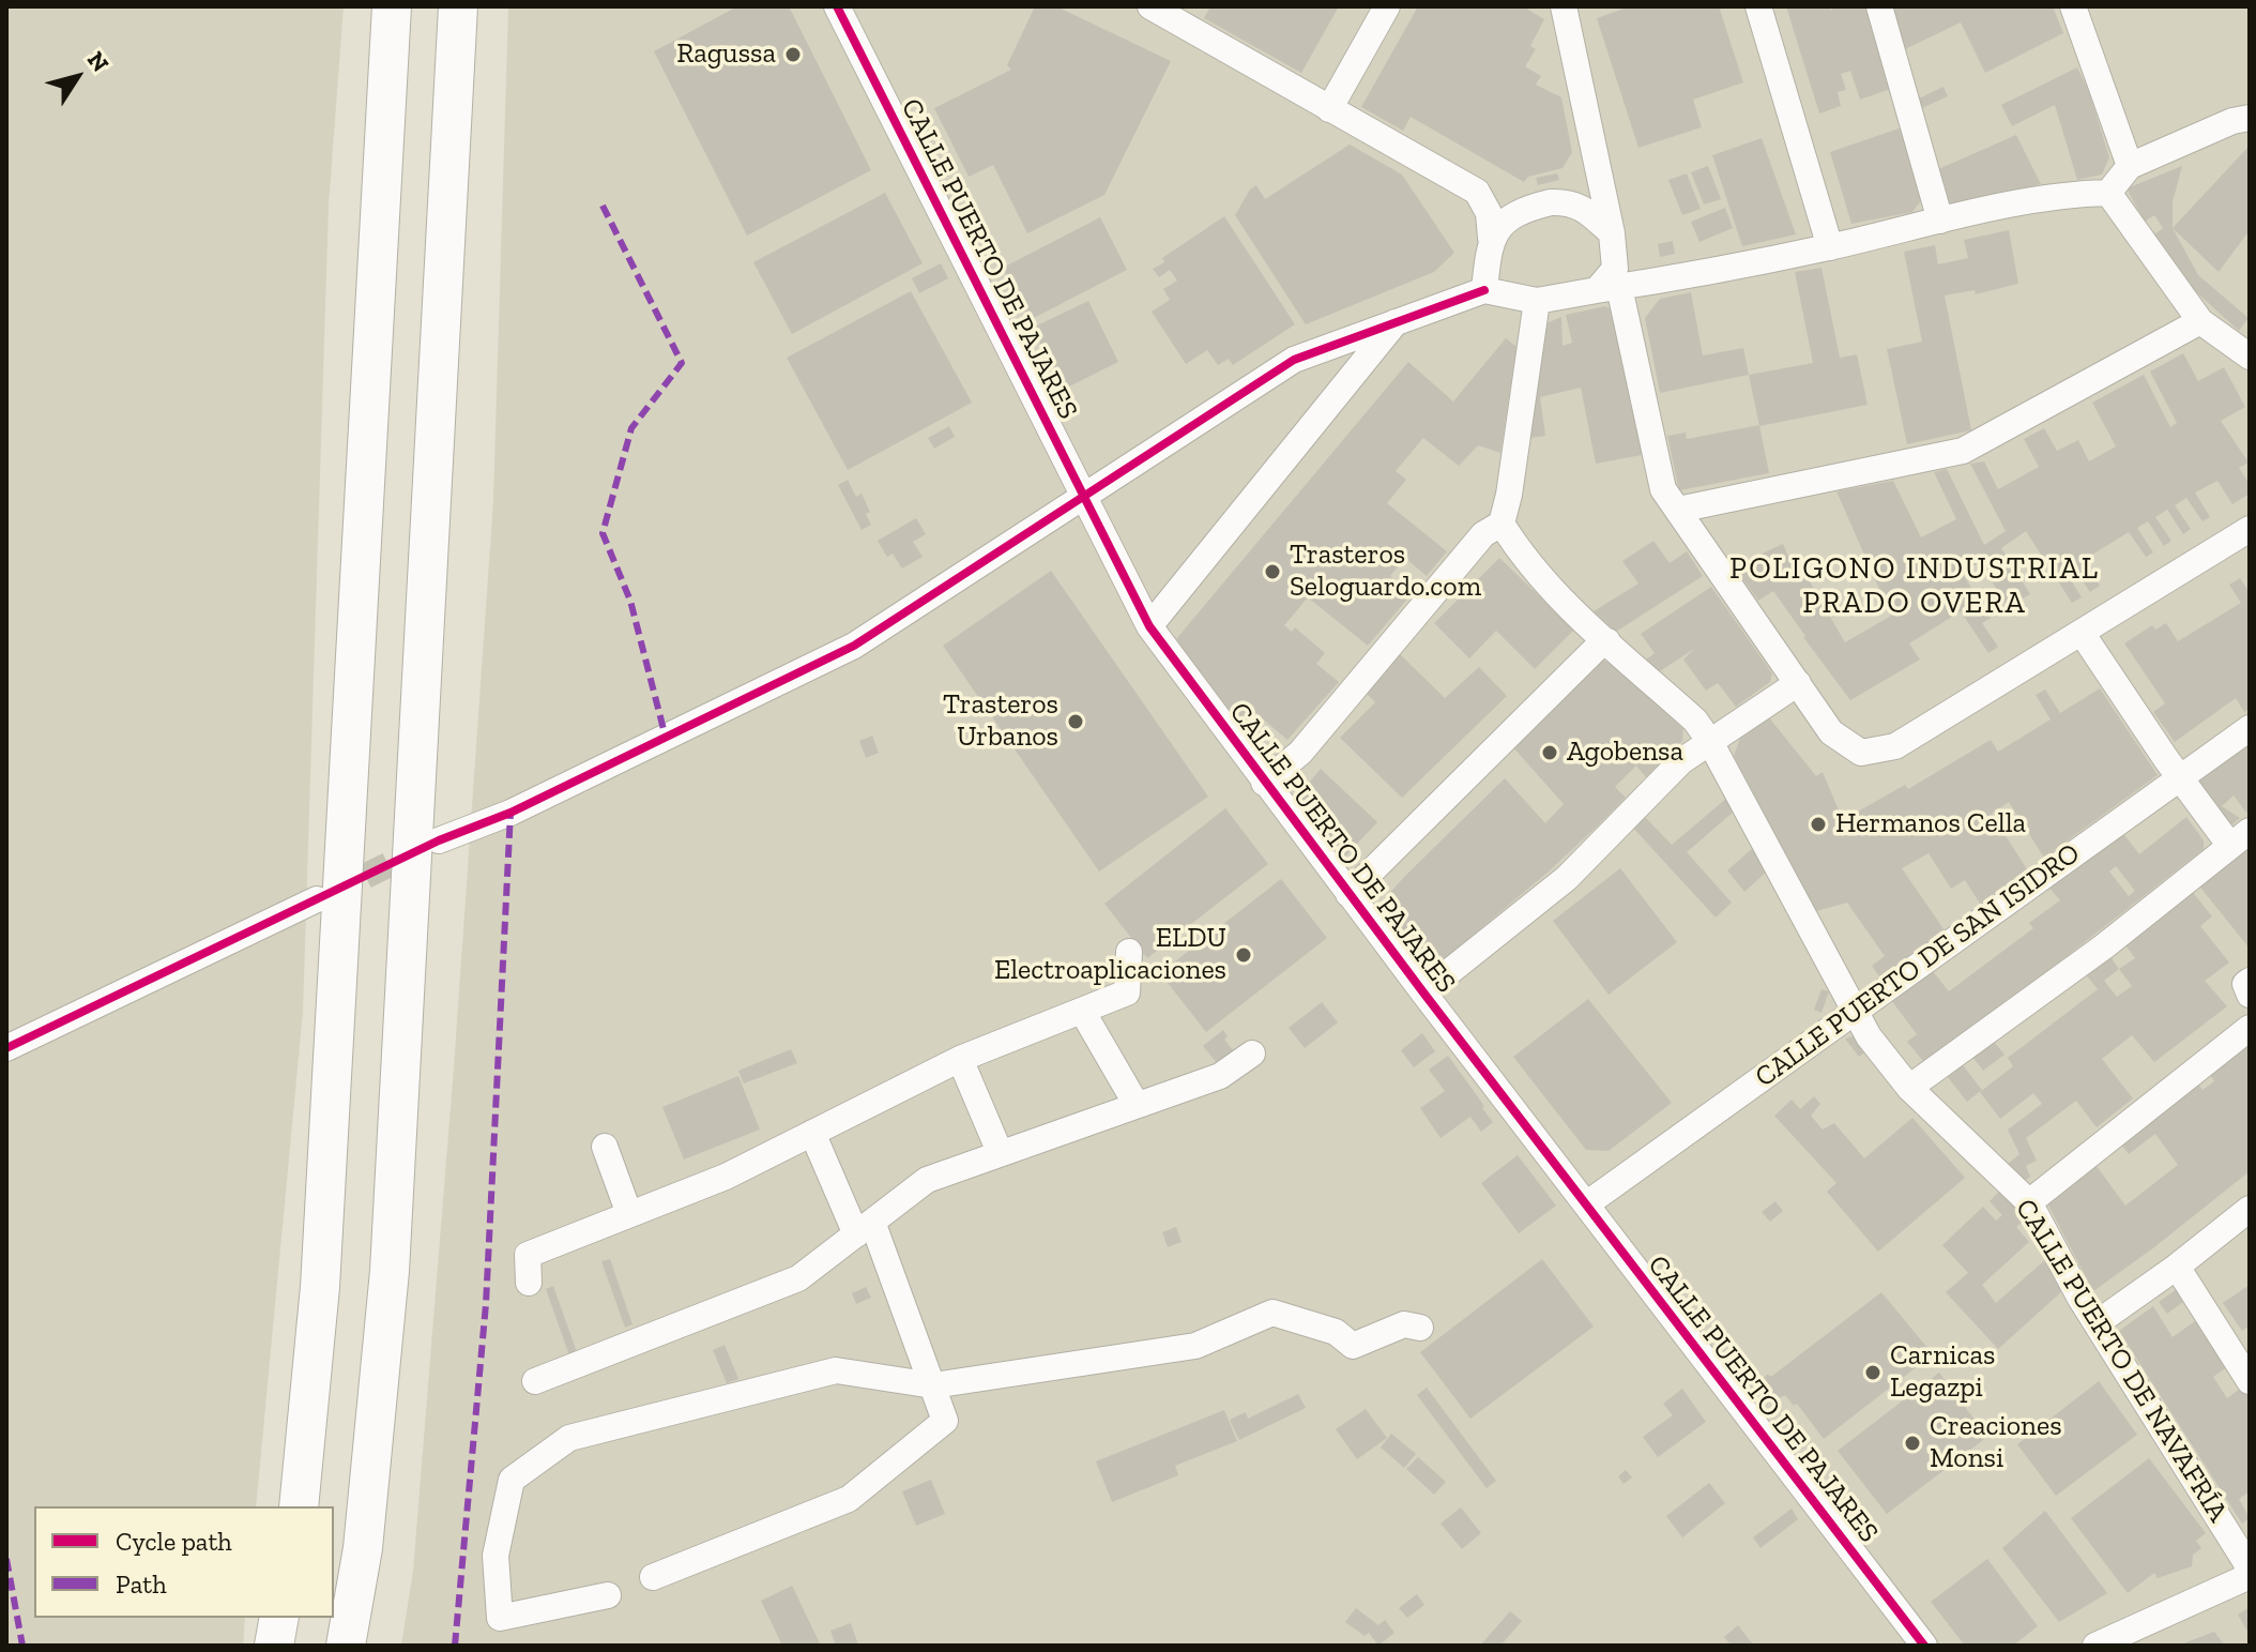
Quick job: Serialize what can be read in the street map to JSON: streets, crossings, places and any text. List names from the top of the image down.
{
  "streets": {
    "street": ["CALLE PUERTO DE PAJARES", "CALLE PUERTO DE SAN ISIDRO", "CALLE PUERTO DE NAVAFRÍA"]
  },
  "crossings": [
    ["CALLE PUERTO DE PAJARES", "CALLE PUERTO DE SAN ISIDRO"],
    ["CALLE PUERTO DE SAN ISIDRO", "CALLE PUERTO DE NAVAFRÍA"]
  ],
  "districts": ["POLIGONO INDUSTRIAL PRADO OVERA"],
  "places": [
    "Ragussa",
    "Trasteros Seloguardo.com",
    "Trasteros Urbanos",
    "Agobensa",
    "Hermanos Cella",
    "ELDU Electroaplicaciones",
    "Carnicas Legazpi",
    "Creaciones Monsi"
  ],
  "legend": ["Cycle path", "Path"],
  "north": "top right"
}
